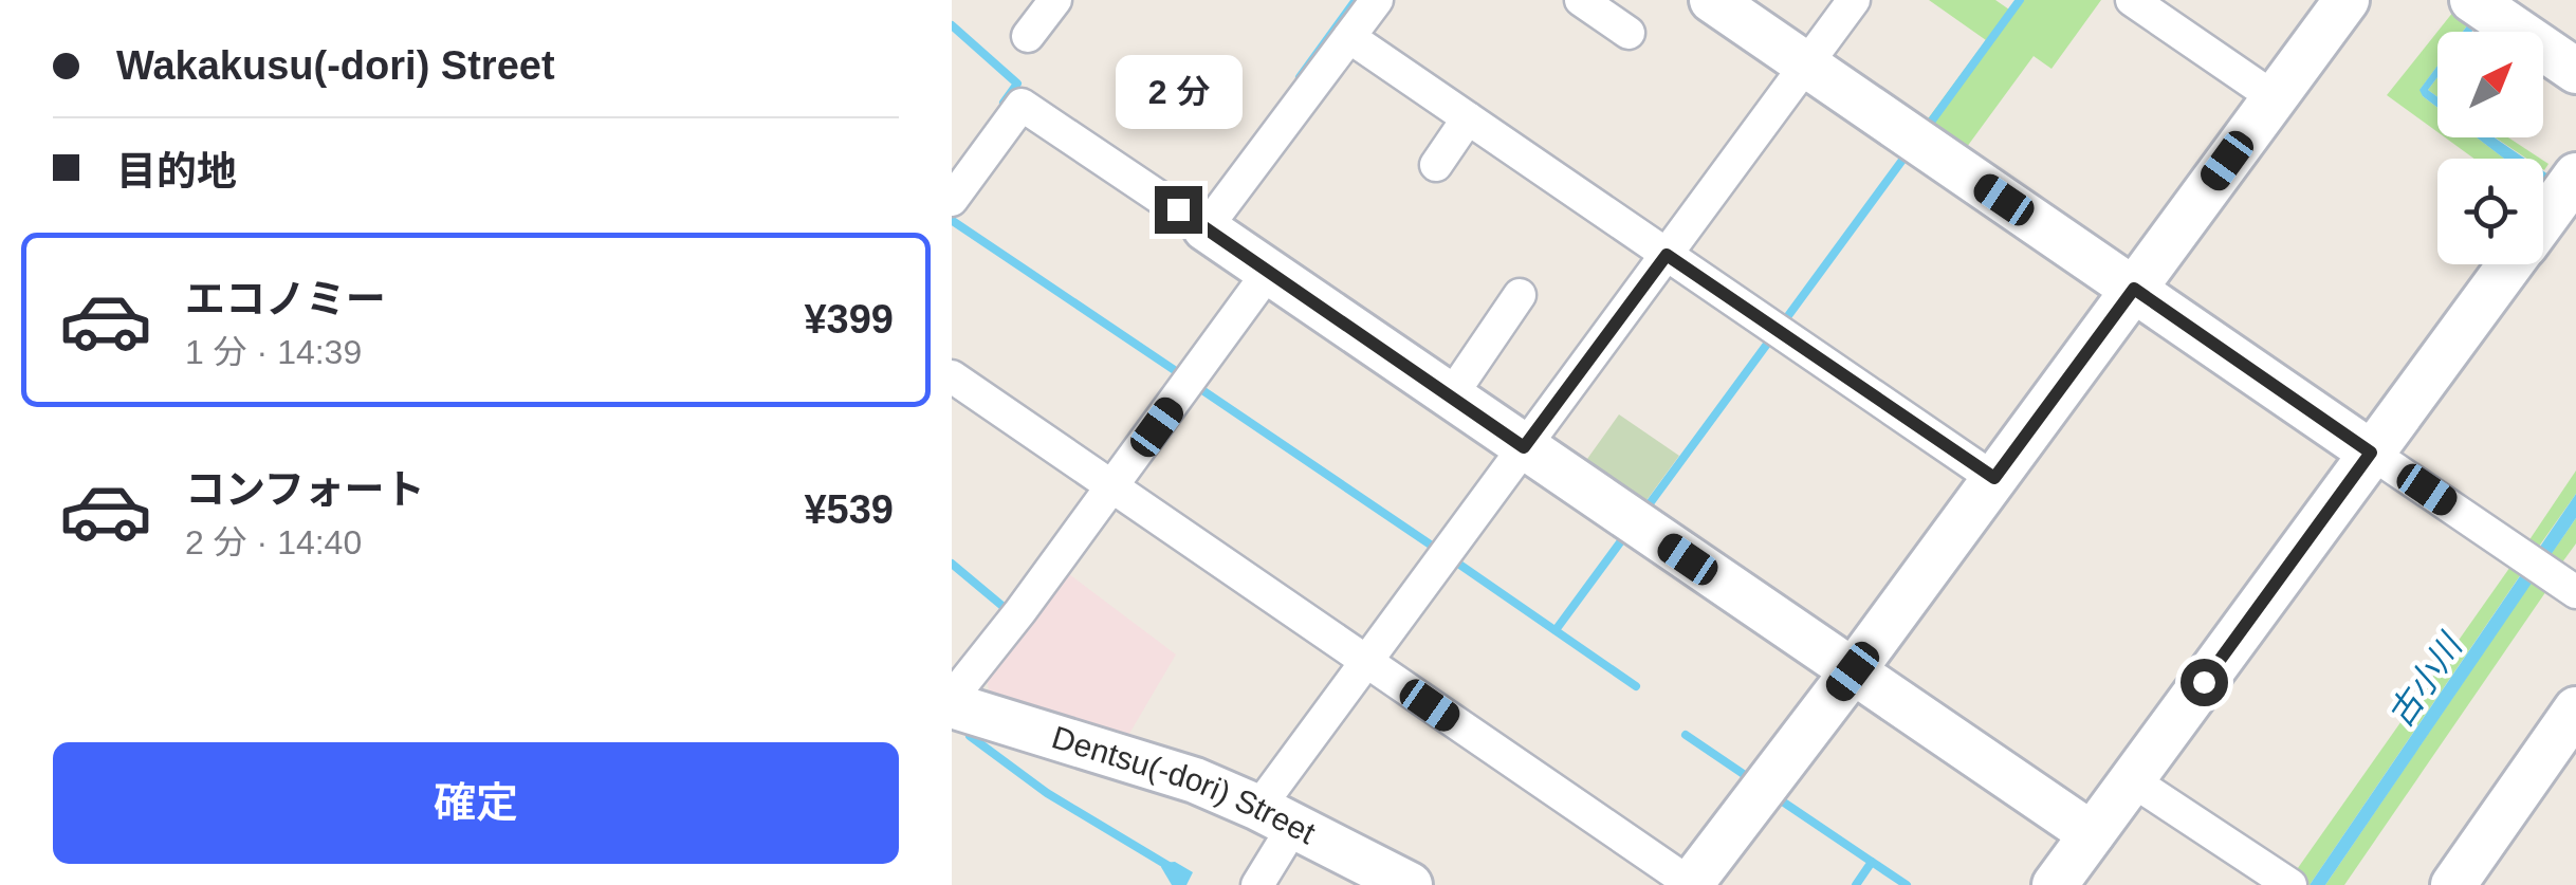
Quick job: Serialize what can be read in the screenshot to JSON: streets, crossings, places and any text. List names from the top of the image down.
{
  "streets": {
    "street": ["Dentsu(-dori) Street"]
  },
  "water": ["古小川"],
  "north": "top right",
  "page": {
    "banner": ["Wakakusu(-dori) Street", "目的地"],
    "bubble": "2 分",
    "list": [
      {
        "name": "エコノミー",
        "note": "1 分 · 14:39",
        "value": "¥399"
      },
      {
        "name": "コンフォート",
        "note": "2 分 · 14:40",
        "value": "¥539"
      }
    ],
    "buttons": "確定"
  }
}
